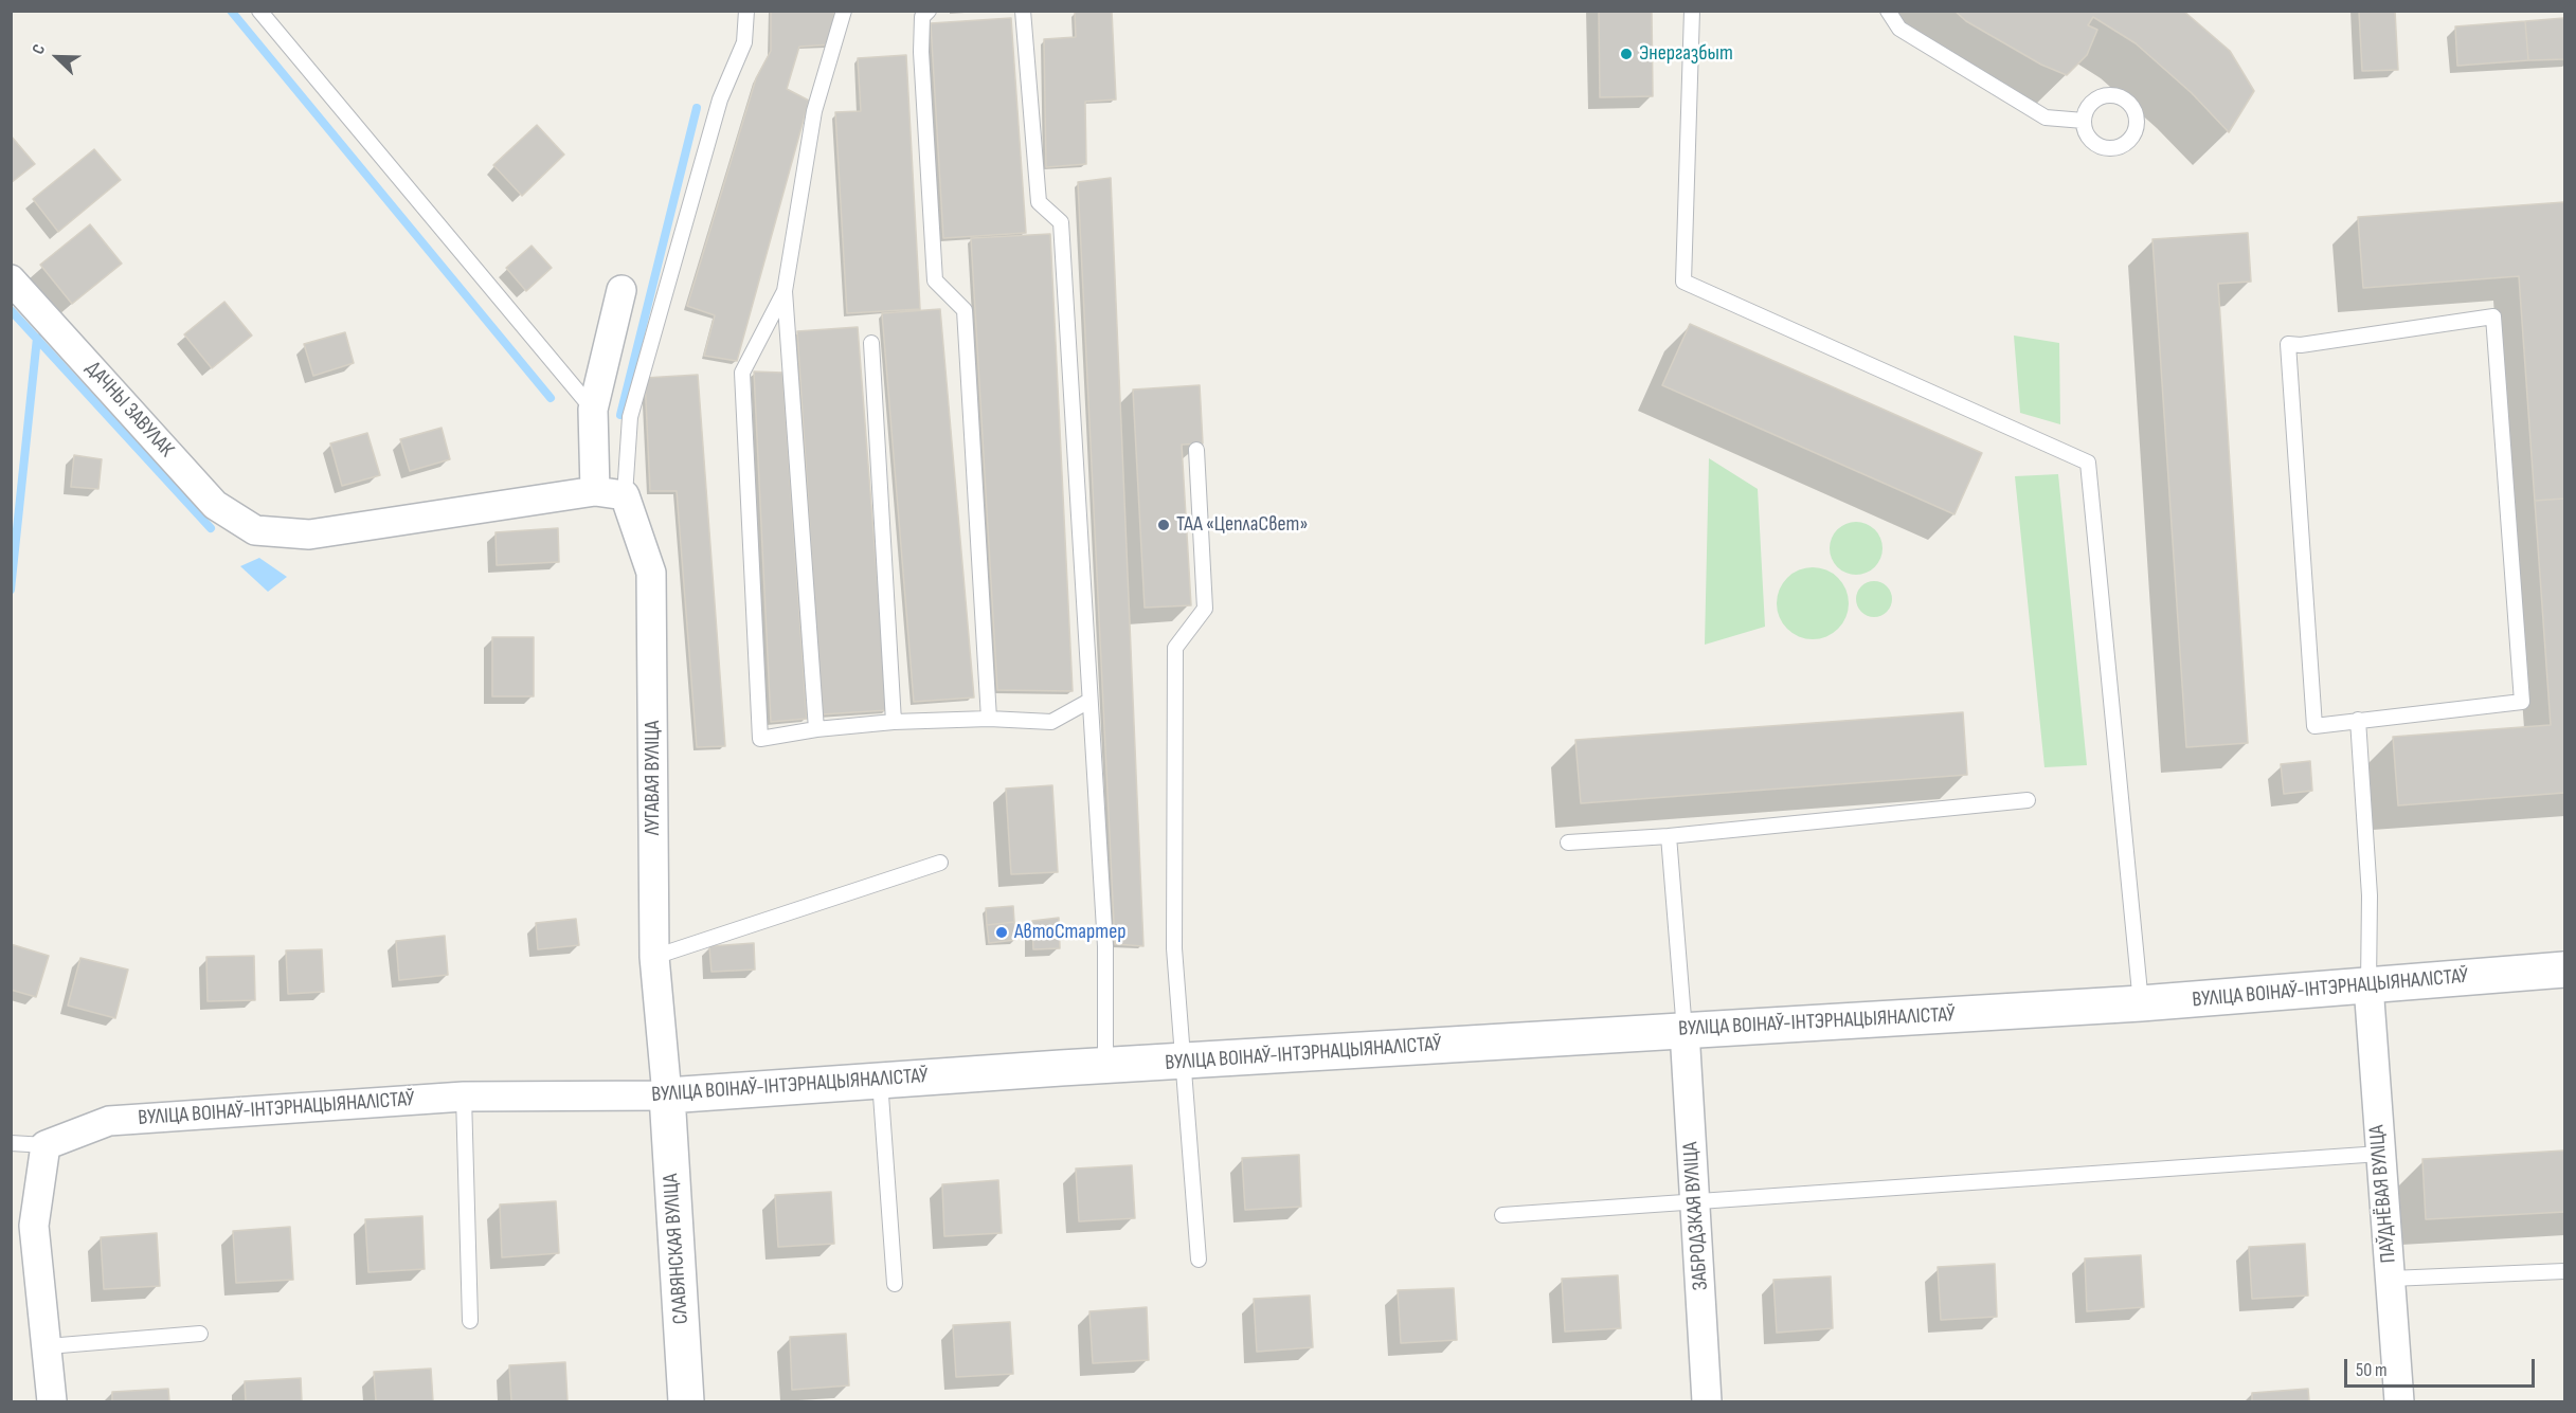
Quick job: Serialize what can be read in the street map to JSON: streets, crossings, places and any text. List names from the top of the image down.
{
  "streets": {
    "street": [
      "ДАЧНЫ ЗАВУЛАК",
      "ЛУГАВАЯ ВУЛІЦА",
      "ВУЛІЦА ВОІНАЎ-ІНТЭРНАЦЫЯНАЛІСТАЎ",
      "ПАЎДНЁВАЯ ВУЛІЦА",
      "ЗАБРОДЗКАЯ ВУЛІЦА",
      "СЛАВЯНСКАЯ ВУЛІЦА"
    ]
  },
  "crossings": [
    ["ЛУГАВАЯ ВУЛІЦА", "ВУЛІЦА ВОІНАЎ-ІНТЭРНАЦЫЯНАЛІСТАЎ"],
    ["ЛУГАВАЯ ВУЛІЦА", "СЛАВЯНСКАЯ ВУЛІЦА"],
    ["ВУЛІЦА ВОІНАЎ-ІНТЭРНАЦЫЯНАЛІСТАЎ", "ПАЎДНЁВАЯ ВУЛІЦА"],
    ["ВУЛІЦА ВОІНАЎ-ІНТЭРНАЦЫЯНАЛІСТАЎ", "ЗАБРОДЗКАЯ ВУЛІЦА"],
    ["ВУЛІЦА ВОІНАЎ-ІНТЭРНАЦЫЯНАЛІСТАЎ", "СЛАВЯНСКАЯ ВУЛІЦА"]
  ],
  "places": ["Энергазбыт", "ТАА «ЦеплаСвет»", "АвтоСтартер"],
  "scale_bar": "50 m",
  "north": "top left"
}
